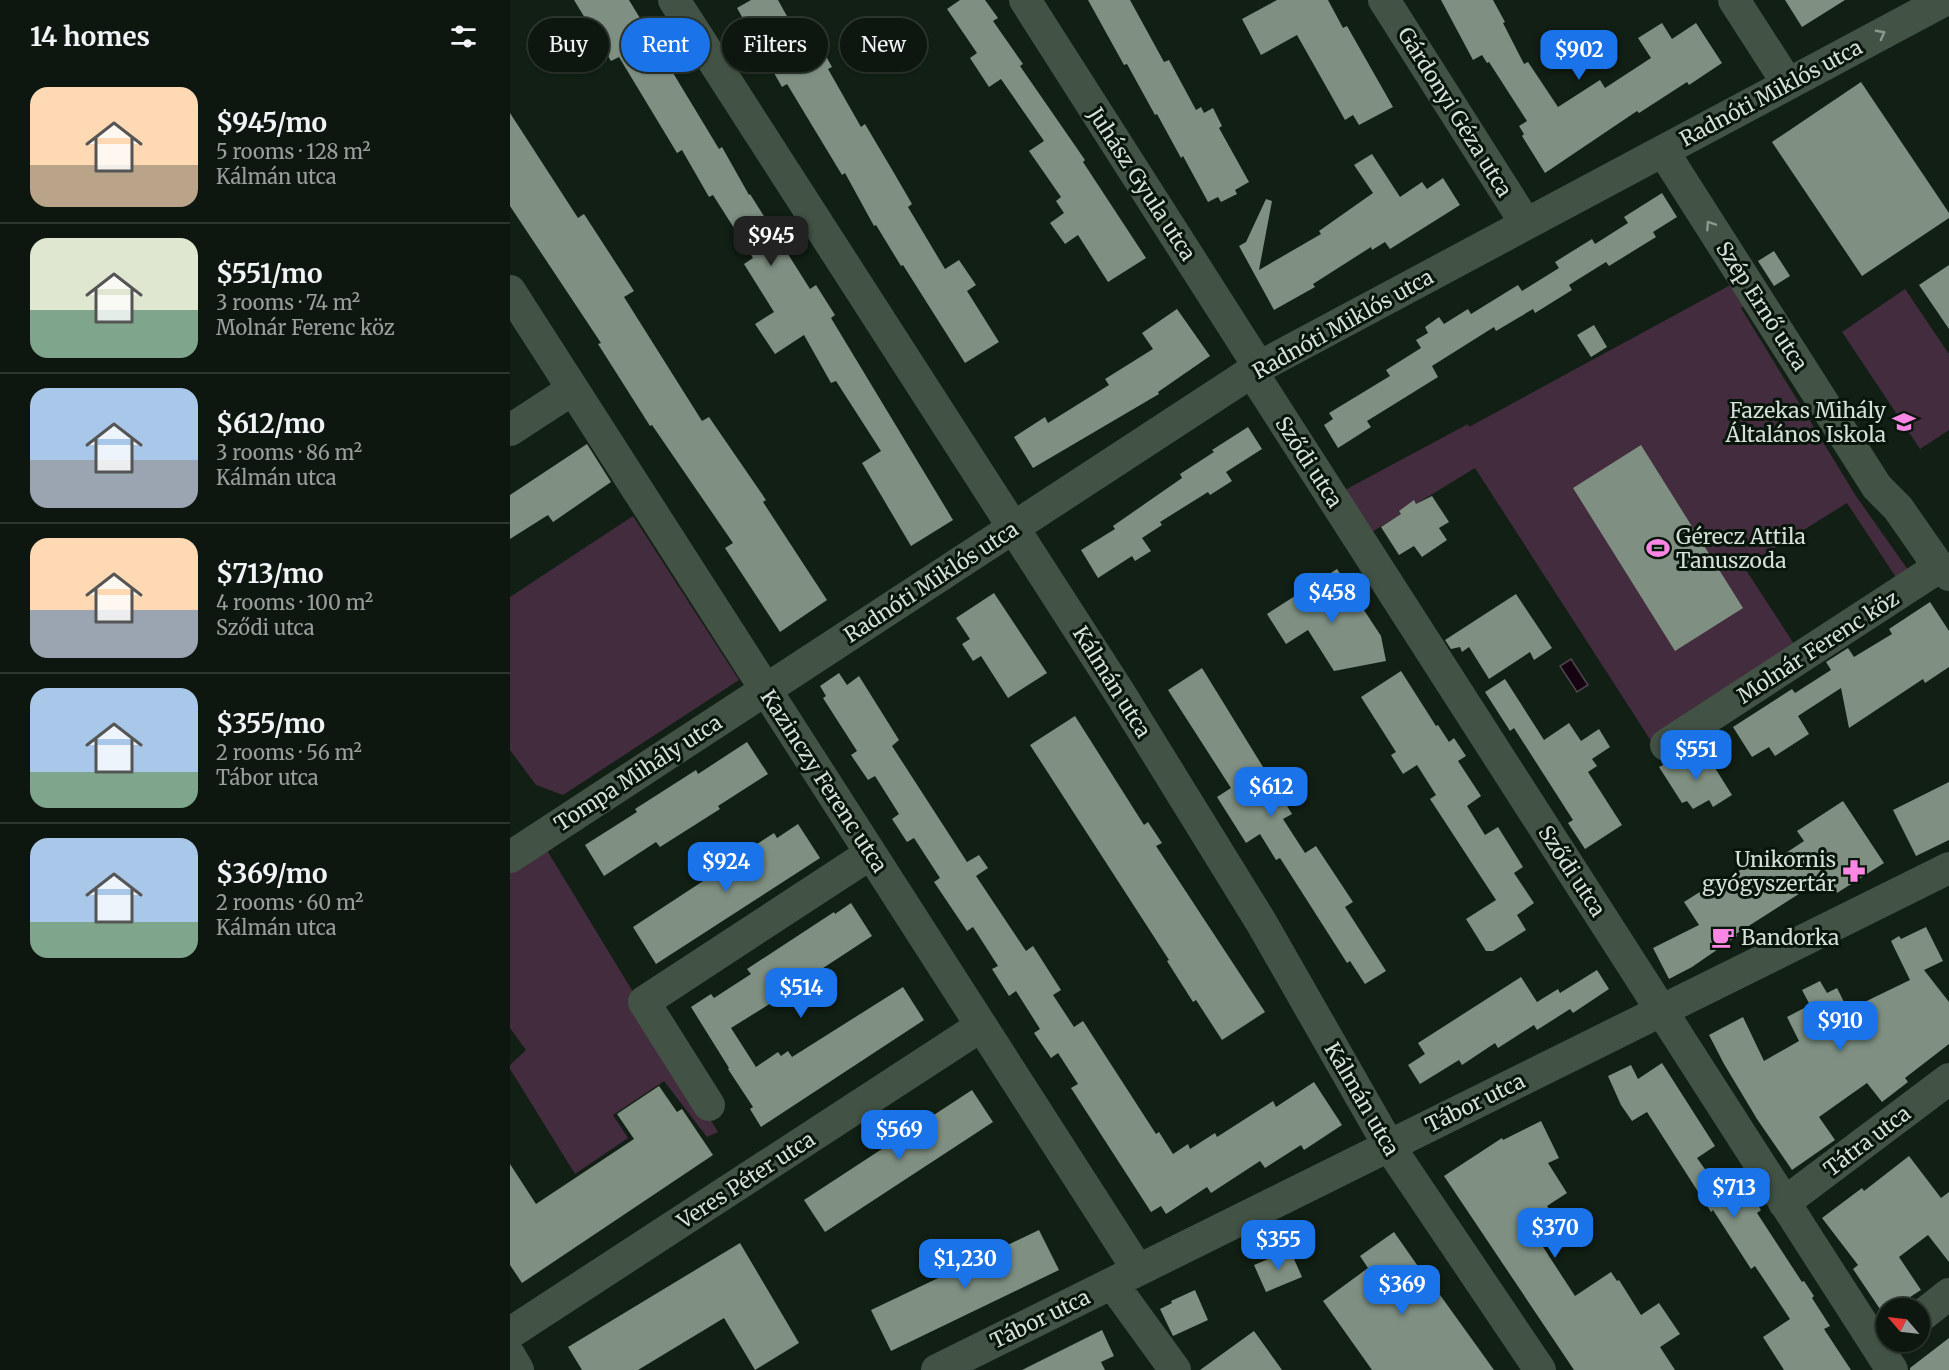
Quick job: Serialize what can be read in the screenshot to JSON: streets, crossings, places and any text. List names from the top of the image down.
{
  "streets": {
    "street": [
      "Radnóti Miklós utca",
      "Gárdonyi Géza utca",
      "Juhász Gyula utca",
      "Szép Ernő utca",
      "Sződi utca",
      "Molnár Ferenc köz",
      "Kálmán utca",
      "Tompa Mihály utca",
      "Kazinczy Ferenc utca",
      "Tábor utca",
      "Tátra utca",
      "Veres Péter utca"
    ]
  },
  "crossings": [
    ["Radnóti Miklós utca", "Gárdonyi Géza utca"],
    ["Radnóti Miklós utca", "Juhász Gyula utca"],
    ["Radnóti Miklós utca", "Szép Ernő utca"],
    ["Radnóti Miklós utca", "Sződi utca"],
    ["Radnóti Miklós utca", "Kálmán utca"],
    ["Radnóti Miklós utca", "Tompa Mihály utca"],
    ["Radnóti Miklós utca", "Kazinczy Ferenc utca"],
    ["Juhász Gyula utca", "Sződi utca"],
    ["Szép Ernő utca", "Molnár Ferenc köz"],
    ["Sződi utca", "Tábor utca"],
    ["Sződi utca", "Tátra utca"],
    ["Kálmán utca", "Tábor utca"],
    ["Tompa Mihály utca", "Kazinczy Ferenc utca"],
    ["Kazinczy Ferenc utca", "Tábor utca"],
    ["Kazinczy Ferenc utca", "Veres Péter utca"]
  ],
  "one_way": ["Szép Ernő utca"],
  "places": {
    "school or university": ["Fazekas Mihály Általános Iskola"],
    "sports": ["Gérecz Attila Tanuszoda"],
    "pharmacy": ["Unikornis gyógyszertár"],
    "cafe": ["Bandorka"]
  },
  "north": "top left",
  "page": {
    "heading": "14 homes",
    "chip": [
      "Buy",
      "Rent",
      "Filters",
      "New"
    ],
    "price": [
      "$902",
      "$945",
      "$458",
      "$551",
      "$612",
      "$924",
      "$514",
      "$910",
      "$569",
      "$713",
      "$370",
      "$355",
      "$1,230",
      "$369"
    ],
    "list": [
      {
        "name": "$945/mo",
        "note": "5 rooms · 128 m² · Kálmán utca"
      },
      {
        "name": "$551/mo",
        "note": "3 rooms · 74 m² · Molnár Ferenc köz"
      },
      {
        "name": "$612/mo",
        "note": "3 rooms · 86 m² · Kálmán utca"
      },
      {
        "name": "$713/mo",
        "note": "4 rooms · 100 m² · Sződi utca"
      },
      {
        "name": "$355/mo",
        "note": "2 rooms · 56 m² · Tábor utca"
      },
      {
        "name": "$369/mo",
        "note": "2 rooms · 60 m² · Kálmán utca"
      }
    ]
  }
}
